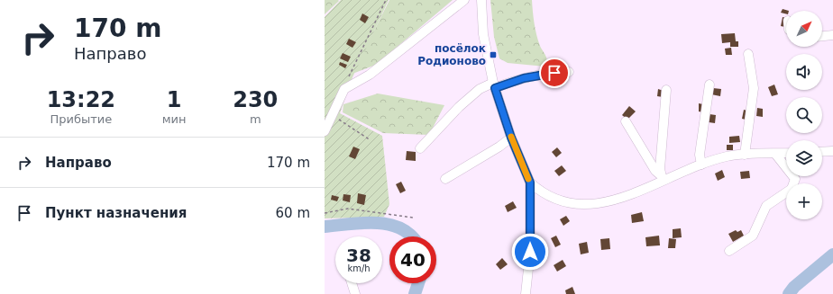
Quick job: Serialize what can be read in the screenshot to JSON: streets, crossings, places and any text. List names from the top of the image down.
{
  "places": {
    "transit": ["посёлок Родионово"]
  },
  "north": "top right",
  "page": {
    "turn": ["170 m", "Направо"],
    "map_buttons": "+",
    "eta": [
      "13:22",
      "Прибытие",
      "1",
      "мин",
      "230",
      "m"
    ],
    "list": [
      {
        "name": "Направо",
        "value": "170 m"
      },
      {
        "name": "Пункт назначения",
        "value": "60 m"
      }
    ],
    "speed": "38 km/h",
    "limit": "40"
  }
}
